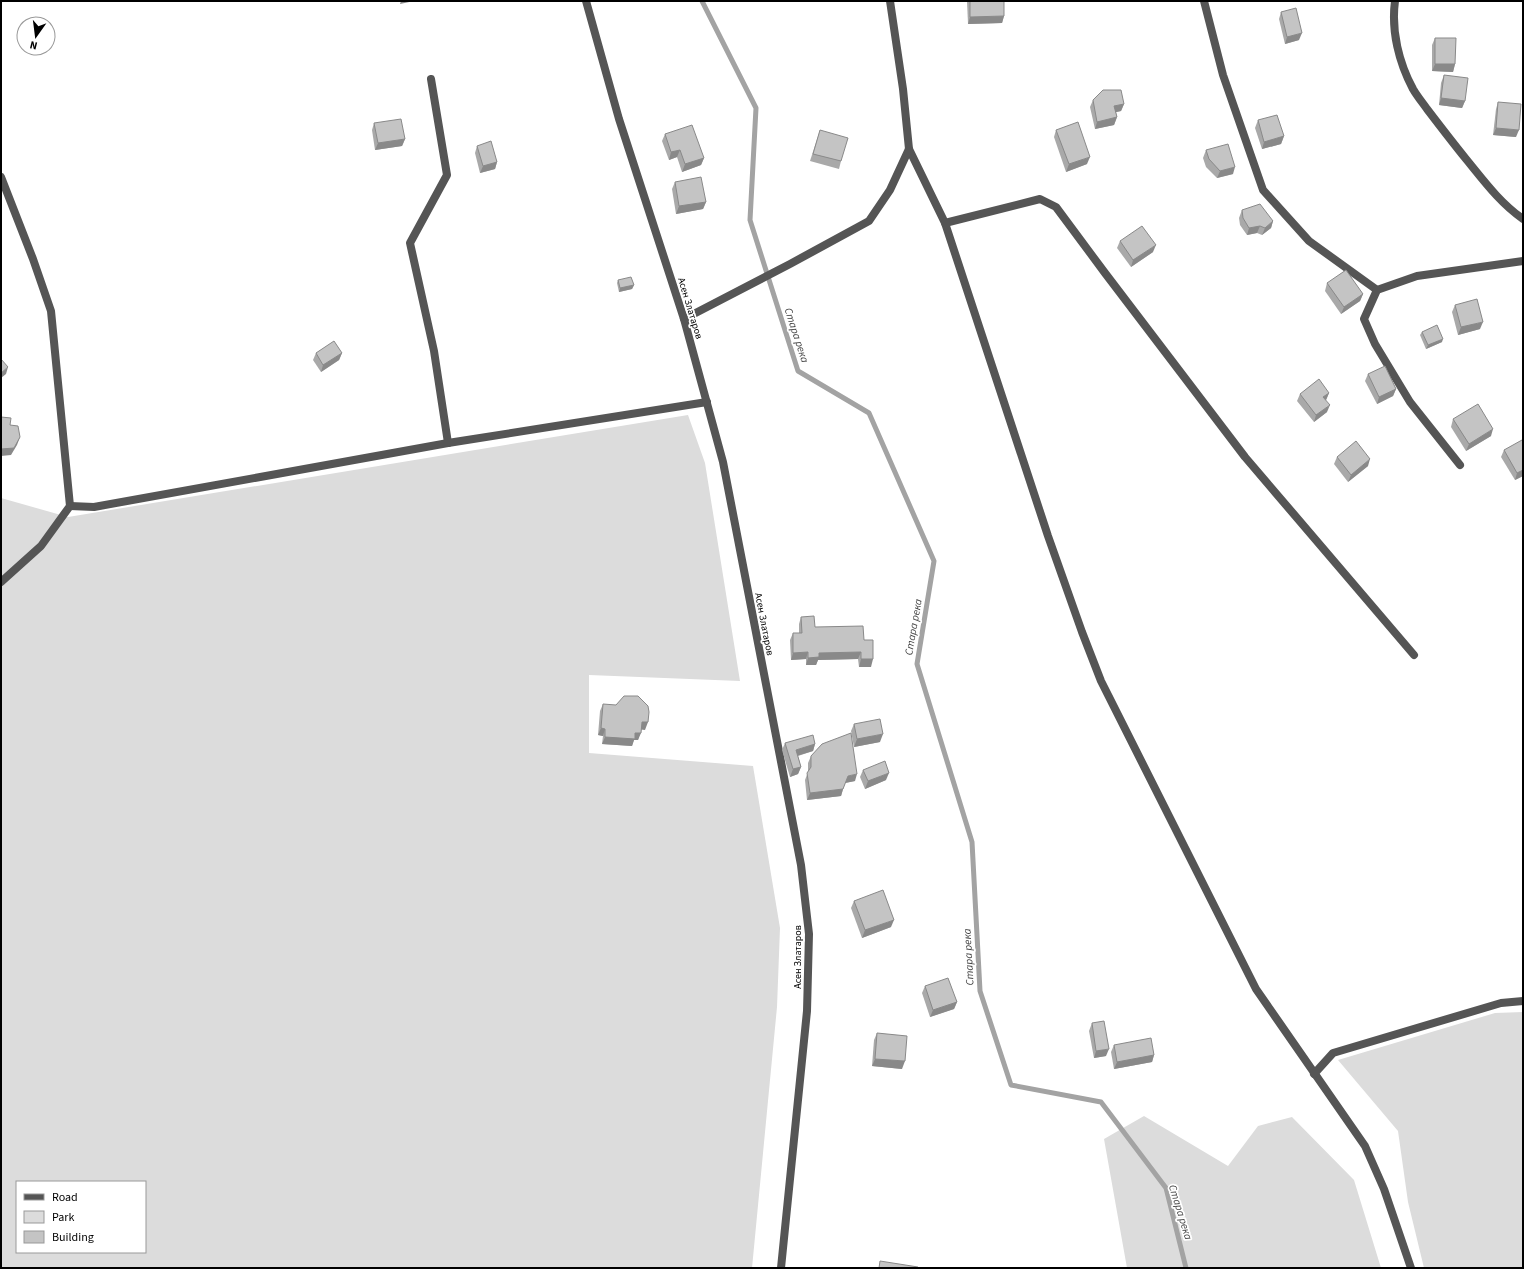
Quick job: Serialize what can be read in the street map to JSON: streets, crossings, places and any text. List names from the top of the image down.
{
  "streets": {
    "street": ["Асен Златаров"]
  },
  "water": ["Стара река"],
  "legend": ["Road", "Park", "Building"],
  "north": "bottom"
}
